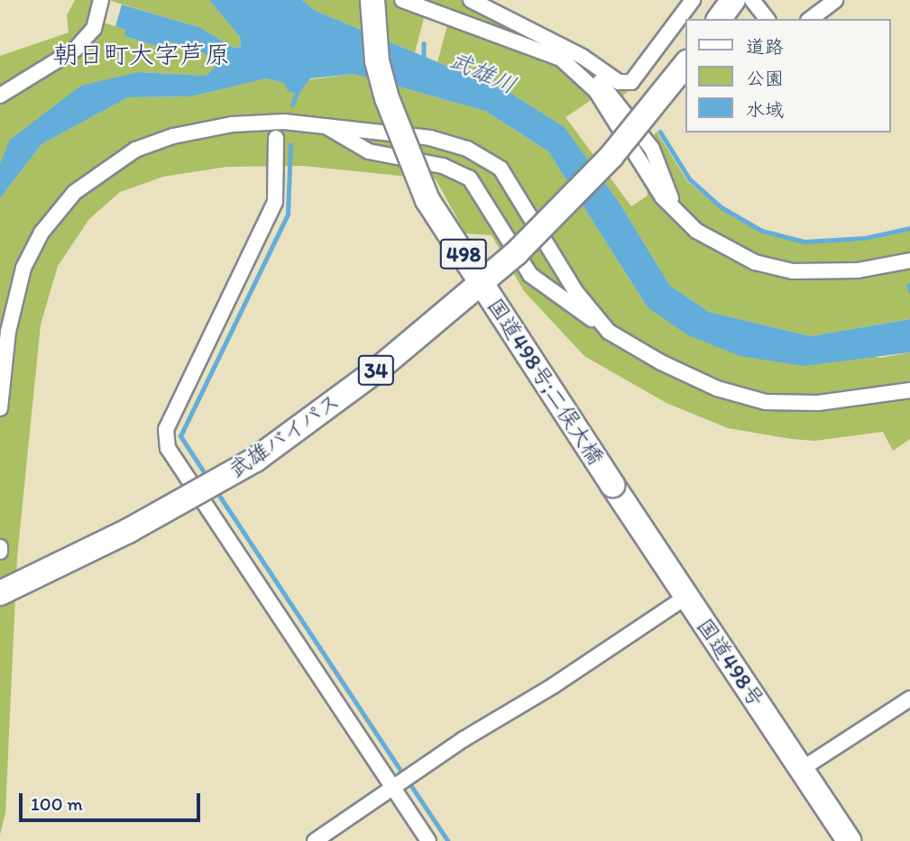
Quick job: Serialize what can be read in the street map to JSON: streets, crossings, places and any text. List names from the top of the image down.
{
  "streets": {
    "highway": [
      "498",
      "34",
      "国道498号;二俣大橋",
      "武雄バイパス",
      "国道498号"
    ]
  },
  "crossings": [
    ["国道498号;二俣大橋", "武雄バイパス"],
    ["国道498号;二俣大橋", "国道498号"]
  ],
  "districts": ["朝日町大字芦原"],
  "water": ["武雄川"],
  "legend": ["道路", "公園", "水域"],
  "scale_bar": "100 m"
}
